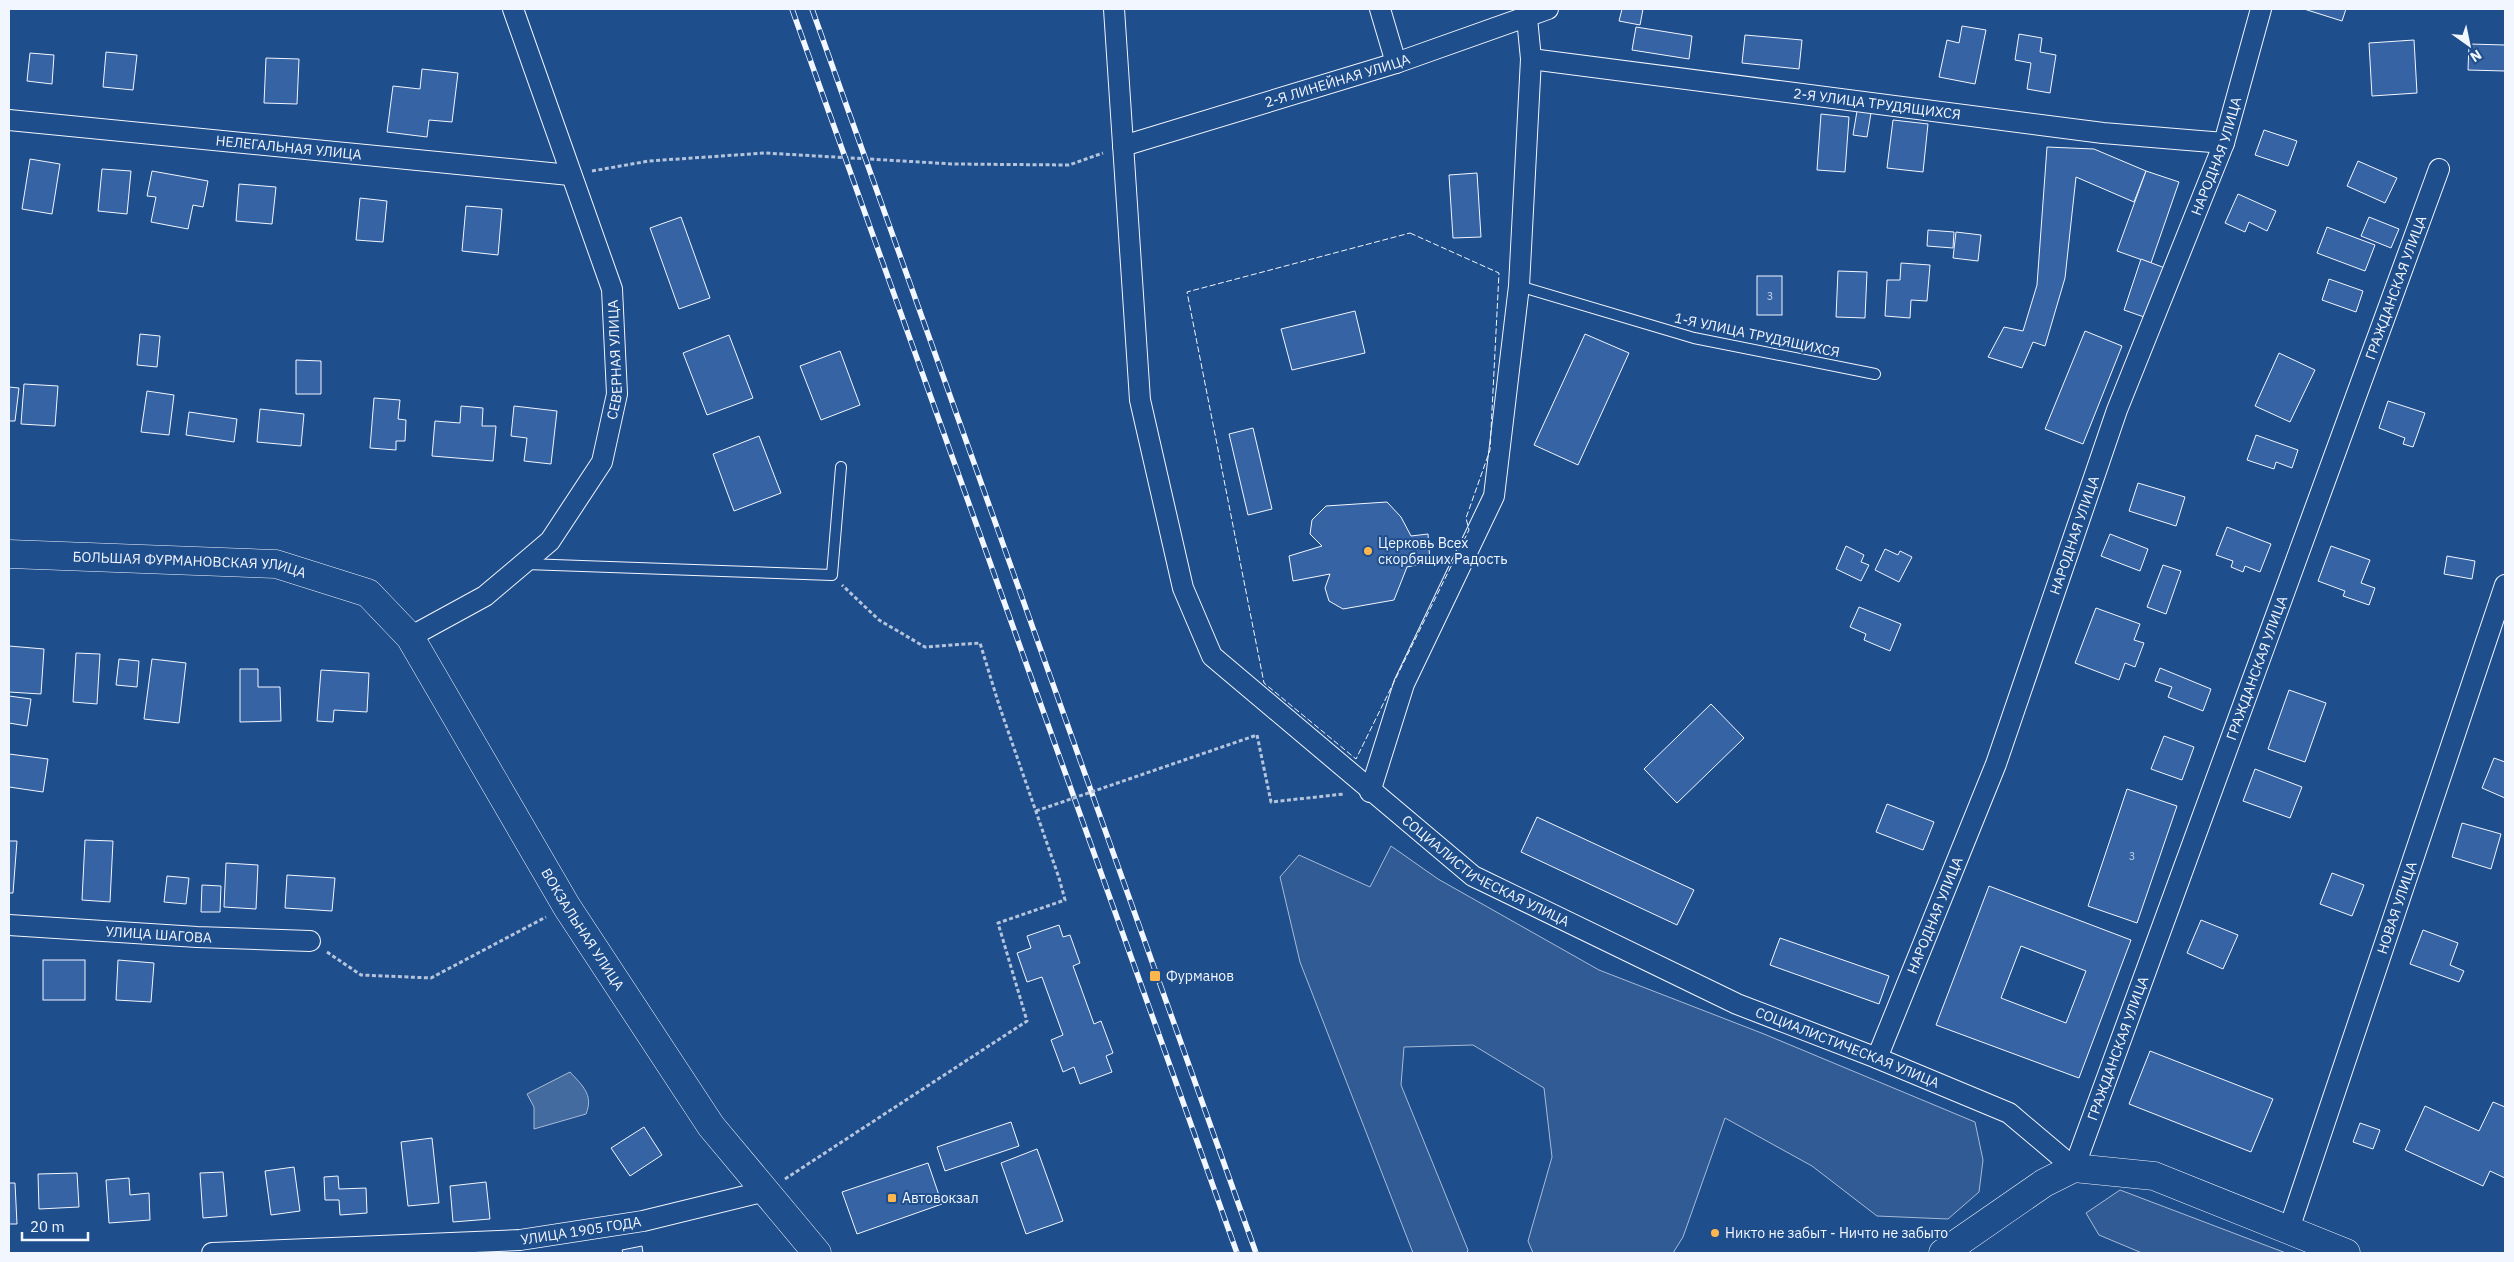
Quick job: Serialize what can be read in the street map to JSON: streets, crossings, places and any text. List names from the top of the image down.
{
  "streets": {
    "main road": ["БОЛЬШАЯ ФУРМАНОВСКАЯ УЛИЦА", "ВОКЗАЛЬНАЯ УЛИЦА"],
    "street": [
      "2-Я ЛИНЕЙНАЯ УЛИЦА",
      "2-Я УЛИЦА ТРУДЯЩИХСЯ",
      "НЕЛЕГАЛЬНАЯ УЛИЦА",
      "НАРОДНАЯ УЛИЦА",
      "ГРАЖДАНСКАЯ УЛИЦА",
      "СЕВЕРНАЯ УЛИЦА",
      "СОЦИАЛИСТИЧЕСКАЯ УЛИЦА",
      "НОВАЯ УЛИЦА",
      "УЛИЦА ШАГОВА",
      "УЛИЦА 1905 ГОДА"
    ],
    "lane": ["1-Я УЛИЦА ТРУДЯЩИХСЯ"]
  },
  "crossings": [
    ["2-Я ЛИНЕЙНАЯ УЛИЦА", "СОЦИАЛИСТИЧЕСКАЯ УЛИЦА"],
    ["2-Я УЛИЦА ТРУДЯЩИХСЯ", "НАРОДНАЯ УЛИЦА"],
    ["НЕЛЕГАЛЬНАЯ УЛИЦА", "СЕВЕРНАЯ УЛИЦА"],
    ["НАРОДНАЯ УЛИЦА", "СОЦИАЛИСТИЧЕСКАЯ УЛИЦА"],
    ["ГРАЖДАНСКАЯ УЛИЦА", "СОЦИАЛИСТИЧЕСКАЯ УЛИЦА"],
    ["СЕВЕРНАЯ УЛИЦА", "ВОКЗАЛЬНАЯ УЛИЦА"],
    ["БОЛЬШАЯ ФУРМАНОВСКАЯ УЛИЦА", "ВОКЗАЛЬНАЯ УЛИЦА"],
    ["ВОКЗАЛЬНАЯ УЛИЦА", "УЛИЦА 1905 ГОДА"]
  ],
  "places": {
    "other": ["Церковь Всех скорбящих Радость", "Никто не забыт - Ничто не забыто"],
    "transit": ["Фурманов", "Автовокзал"]
  },
  "house_numbers": ["3", "3"],
  "scale_bar": "20 m",
  "north": "bottom right"
}
